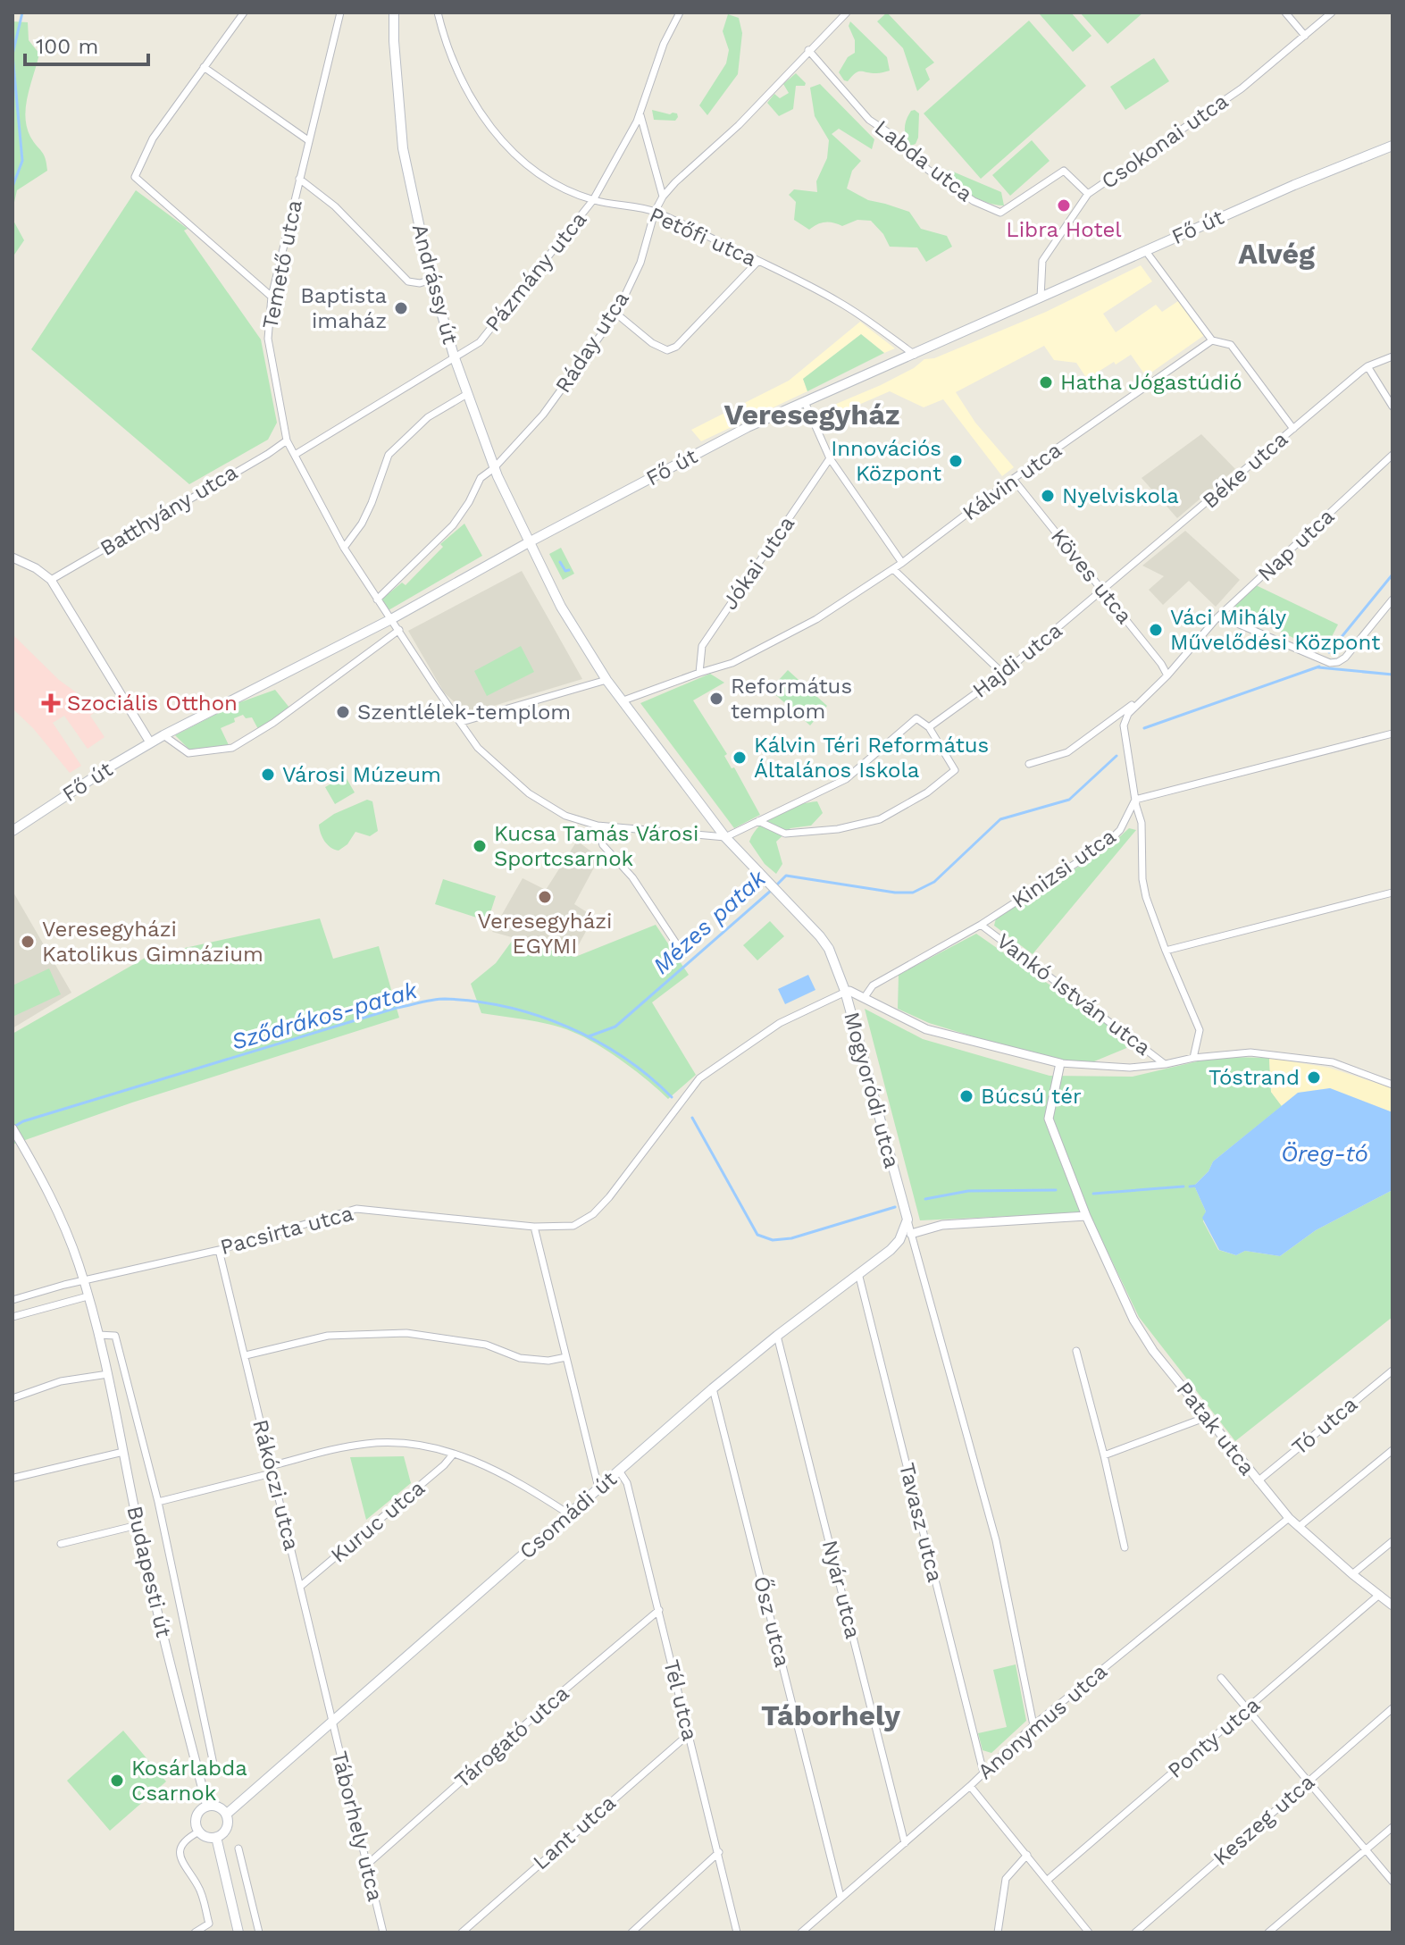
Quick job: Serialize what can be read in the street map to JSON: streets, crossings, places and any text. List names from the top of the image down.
{
  "streets": {
    "main road": [
      "Fő út",
      "Andrássy út",
      "Mogyoródi utca",
      "Csomádi út"
    ],
    "street": [
      "Csokonai utca",
      "Labda utca",
      "Petőfi utca",
      "Temető utca",
      "Pázmány utca",
      "Ráday utca",
      "Béke utca",
      "Kálvin utca",
      "Batthyány utca",
      "Nap utca",
      "Jókai utca",
      "Köves utca",
      "Hajdi utca",
      "Kinizsi utca",
      "Vankó István utca",
      "Pacsirta utca",
      "Tó utca",
      "Patak utca",
      "Rákóczi utca",
      "Kuruc utca",
      "Tavasz utca",
      "Budapesti út",
      "Nyár utca",
      "Ősz utca",
      "Tél utca",
      "Anonymus utca",
      "Tárogató utca",
      "Ponty utca",
      "Keszeg utca",
      "Táborhely utca",
      "Lant utca"
    ]
  },
  "crossings": [
    ["Csokonai utca", "Labda utca"],
    ["Csokonai utca", "Fő út"],
    ["Labda utca", "Ráday utca"],
    ["Fő út", "Petőfi utca"],
    ["Fő út", "Temető utca"],
    ["Fő út", "Andrássy út"],
    ["Fő út", "Mogyoródi utca"],
    ["Petőfi utca", "Pázmány utca"],
    ["Petőfi utca", "Ráday utca"],
    ["Temető utca", "Pázmány utca"],
    ["Temető utca", "Ráday utca"],
    ["Temető utca", "Batthyány utca"],
    ["Temető utca", "Hajdi utca"],
    ["Temető utca", "Mogyoródi utca"],
    ["Pázmány utca", "Andrássy út"],
    ["Andrássy út", "Ráday utca"],
    ["Andrássy út", "Mogyoródi utca"],
    ["Béke utca", "Köves utca"],
    ["Béke utca", "Hajdi utca"],
    ["Kálvin utca", "Jókai utca"],
    ["Kálvin utca", "Köves utca"],
    ["Kálvin utca", "Mogyoródi utca"],
    ["Nap utca", "Köves utca"],
    ["Nap utca", "Kinizsi utca"],
    ["Köves utca", "Hajdi utca"],
    ["Hajdi utca", "Mogyoródi utca"],
    ["Kinizsi utca", "Vankó István utca"],
    ["Mogyoródi utca", "Pacsirta utca"],
    ["Mogyoródi utca", "Csomádi út"],
    ["Mogyoródi utca", "Anonymus utca"],
    ["Pacsirta utca", "Rákóczi utca"],
    ["Pacsirta utca", "Budapesti út"],
    ["Tó utca", "Patak utca"],
    ["Patak utca", "Anonymus utca"],
    ["Patak utca", "Ponty utca"],
    ["Rákóczi utca", "Csomádi út"],
    ["Rákóczi utca", "Kuruc utca"],
    ["Rákóczi utca", "Táborhely utca"],
    ["Csomádi út", "Tavasz utca"],
    ["Csomádi út", "Budapesti út"],
    ["Csomádi út", "Nyár utca"],
    ["Csomádi út", "Ősz utca"],
    ["Csomádi út", "Tél utca"],
    ["Csomádi út", "Táborhely utca"],
    ["Tavasz utca", "Anonymus utca"],
    ["Nyár utca", "Anonymus utca"],
    ["Ősz utca", "Anonymus utca"],
    ["Tél utca", "Tárogató utca"],
    ["Tél utca", "Lant utca"],
    ["Tárogató utca", "Táborhely utca"]
  ],
  "districts": ["Alvég", "Veresegyház", "Táborhely"],
  "water": ["Mézes patak", "Sződrákos-patak", "Öreg-tó"],
  "places": {
    "other": [
      "Libra Hotel",
      "Baptista imaház",
      "Hatha Jógastúdió",
      "Innovációs Központ",
      "Nyelviskola",
      "Váci Mihály Művelődési Központ",
      "Református templom",
      "Szentlélek-templom",
      "Kálvin Téri Református Általános Iskola",
      "Városi Múzeum",
      "Kucsa Tamás Városi Sportcsarnok",
      "Veresegyházi EGYMI",
      "Veresegyházi Katolikus Gimnázium",
      "Tóstrand",
      "Búcsú tér",
      "Kosárlabda Csarnok"
    ],
    "health": ["Szociális Otthon"]
  },
  "scale_bar": "100 m"
}
